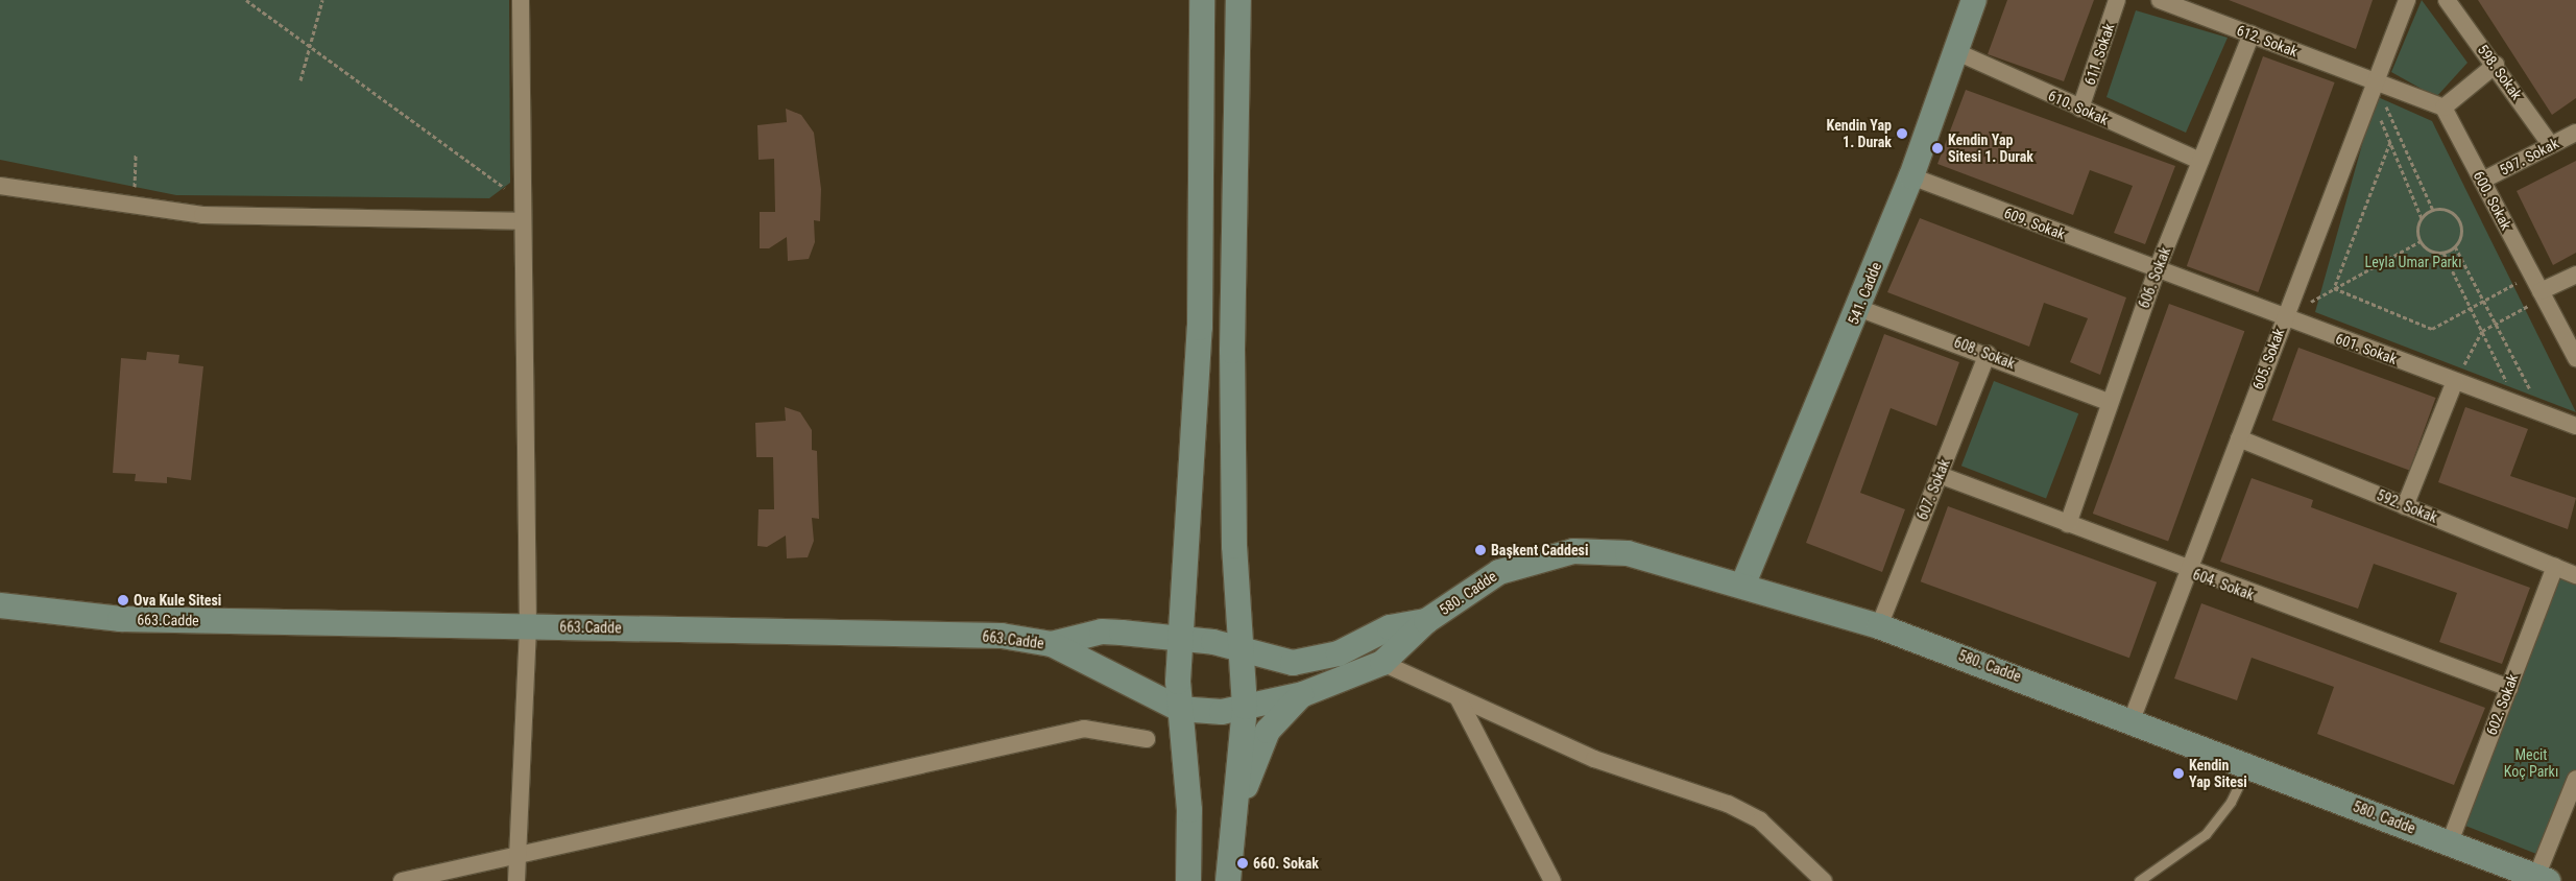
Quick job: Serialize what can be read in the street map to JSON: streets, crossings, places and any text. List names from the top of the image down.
{
  "streets": {
    "main road": ["541. Cadde", "580. Cadde", "663.Cadde"],
    "street": [
      "612. Sokak",
      "611. Sokak",
      "598. Sokak",
      "610. Sokak",
      "597. Sokak",
      "600. Sokak",
      "609. Sokak",
      "606. Sokak",
      "601. Sokak",
      "608. Sokak",
      "605. Sokak",
      "607. Sokak",
      "592. Sokak",
      "604. Sokak",
      "602. Sokak"
    ]
  },
  "crossings": [
    ["612. Sokak", "606. Sokak"],
    ["612. Sokak", "605. Sokak"],
    ["611. Sokak", "610. Sokak"],
    ["598. Sokak", "597. Sokak"],
    ["610. Sokak", "606. Sokak"],
    ["610. Sokak", "541. Cadde"],
    ["597. Sokak", "600. Sokak"],
    ["609. Sokak", "606. Sokak"],
    ["609. Sokak", "541. Cadde"],
    ["609. Sokak", "601. Sokak"],
    ["606. Sokak", "601. Sokak"],
    ["606. Sokak", "608. Sokak"],
    ["606. Sokak", "604. Sokak"],
    ["541. Cadde", "608. Sokak"],
    ["541. Cadde", "580. Cadde"],
    ["601. Sokak", "605. Sokak"],
    ["608. Sokak", "607. Sokak"],
    ["605. Sokak", "592. Sokak"],
    ["605. Sokak", "604. Sokak"],
    ["605. Sokak", "580. Cadde"],
    ["607. Sokak", "604. Sokak"],
    ["607. Sokak", "580. Cadde"],
    ["592. Sokak", "602. Sokak"],
    ["604. Sokak", "602. Sokak"],
    ["580. Cadde", "663.Cadde"],
    ["580. Cadde", "602. Sokak"]
  ],
  "parks": ["Leyla Umar Parkı", "Mecit Koç Parkı"],
  "places": [
    "Kendin Yap 1. Durak",
    "Kendin Yap Sitesi 1. Durak",
    "Başkent Caddesi",
    "Ova Kule Sitesi",
    "Kendin Yap Sitesi",
    "660. Sokak"
  ]
}
